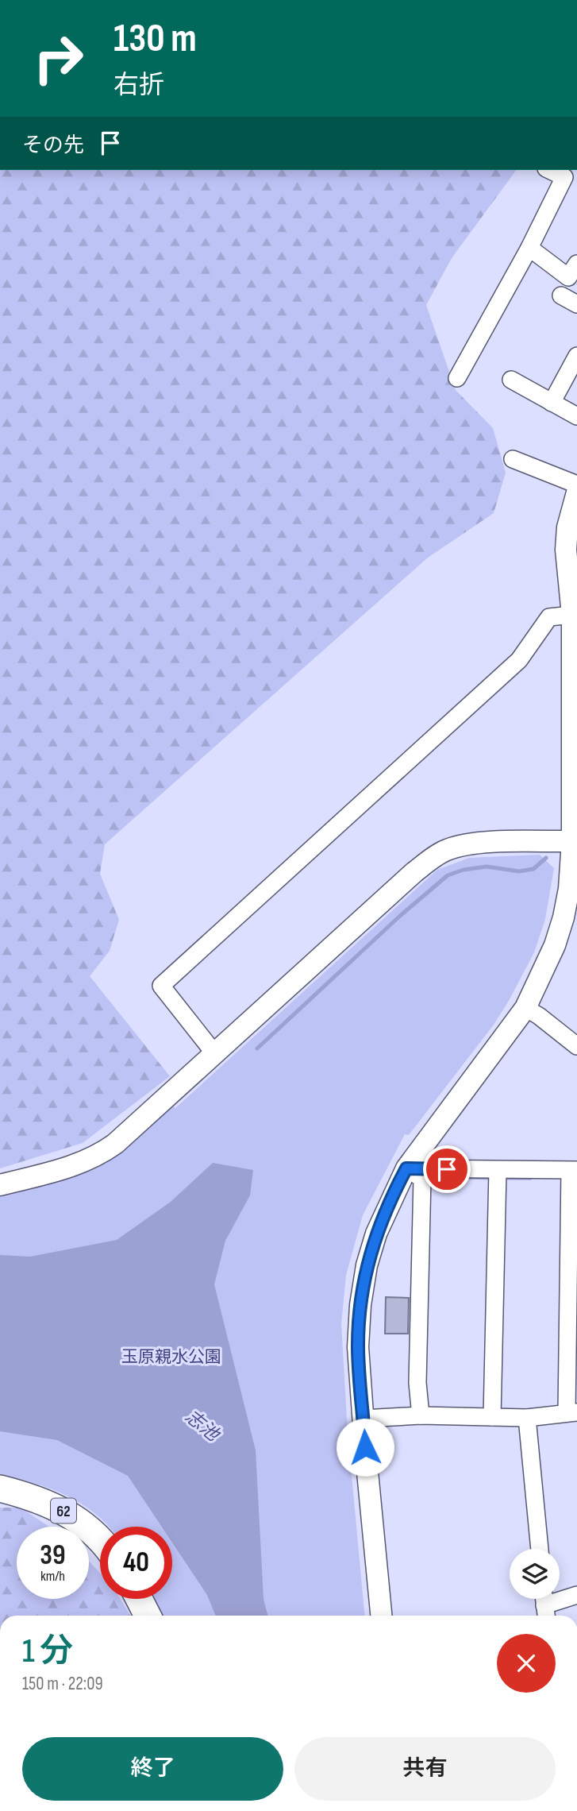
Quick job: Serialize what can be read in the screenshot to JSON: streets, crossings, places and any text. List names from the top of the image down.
{
  "streets": {
    "main road": ["62"]
  },
  "water": ["志池"],
  "parks": ["玉原親水公園"],
  "page": {
    "turn": ["130 m", "右折"],
    "then": "その先",
    "speed": "39 km/h",
    "limit": "40",
    "heading": ["1 分", "150 m · 22:09"],
    "buttons": ["終了", "共有"]
  }
}
